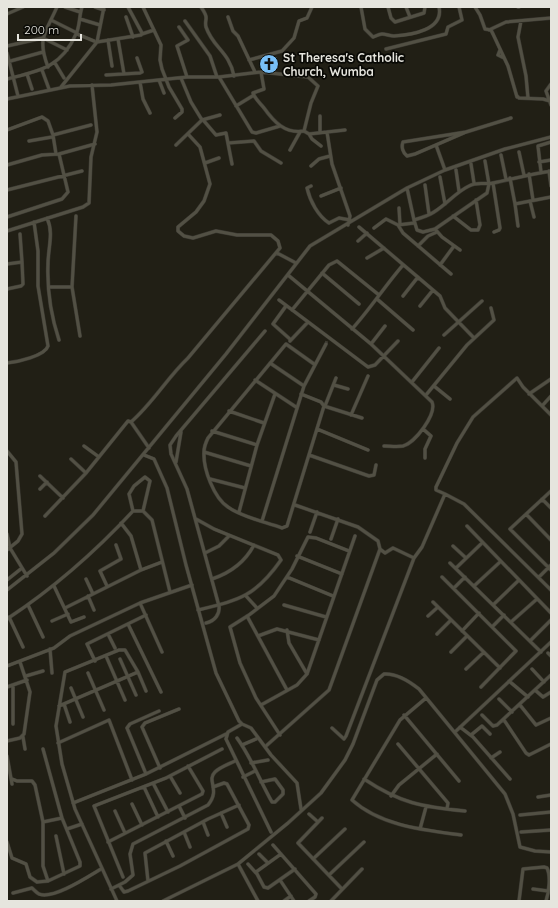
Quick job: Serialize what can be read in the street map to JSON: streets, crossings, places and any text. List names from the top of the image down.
{
  "places": {
    "church": ["St Theresa's Catholic Church, Wumba"]
  },
  "scale_bar": "200 m"
}
